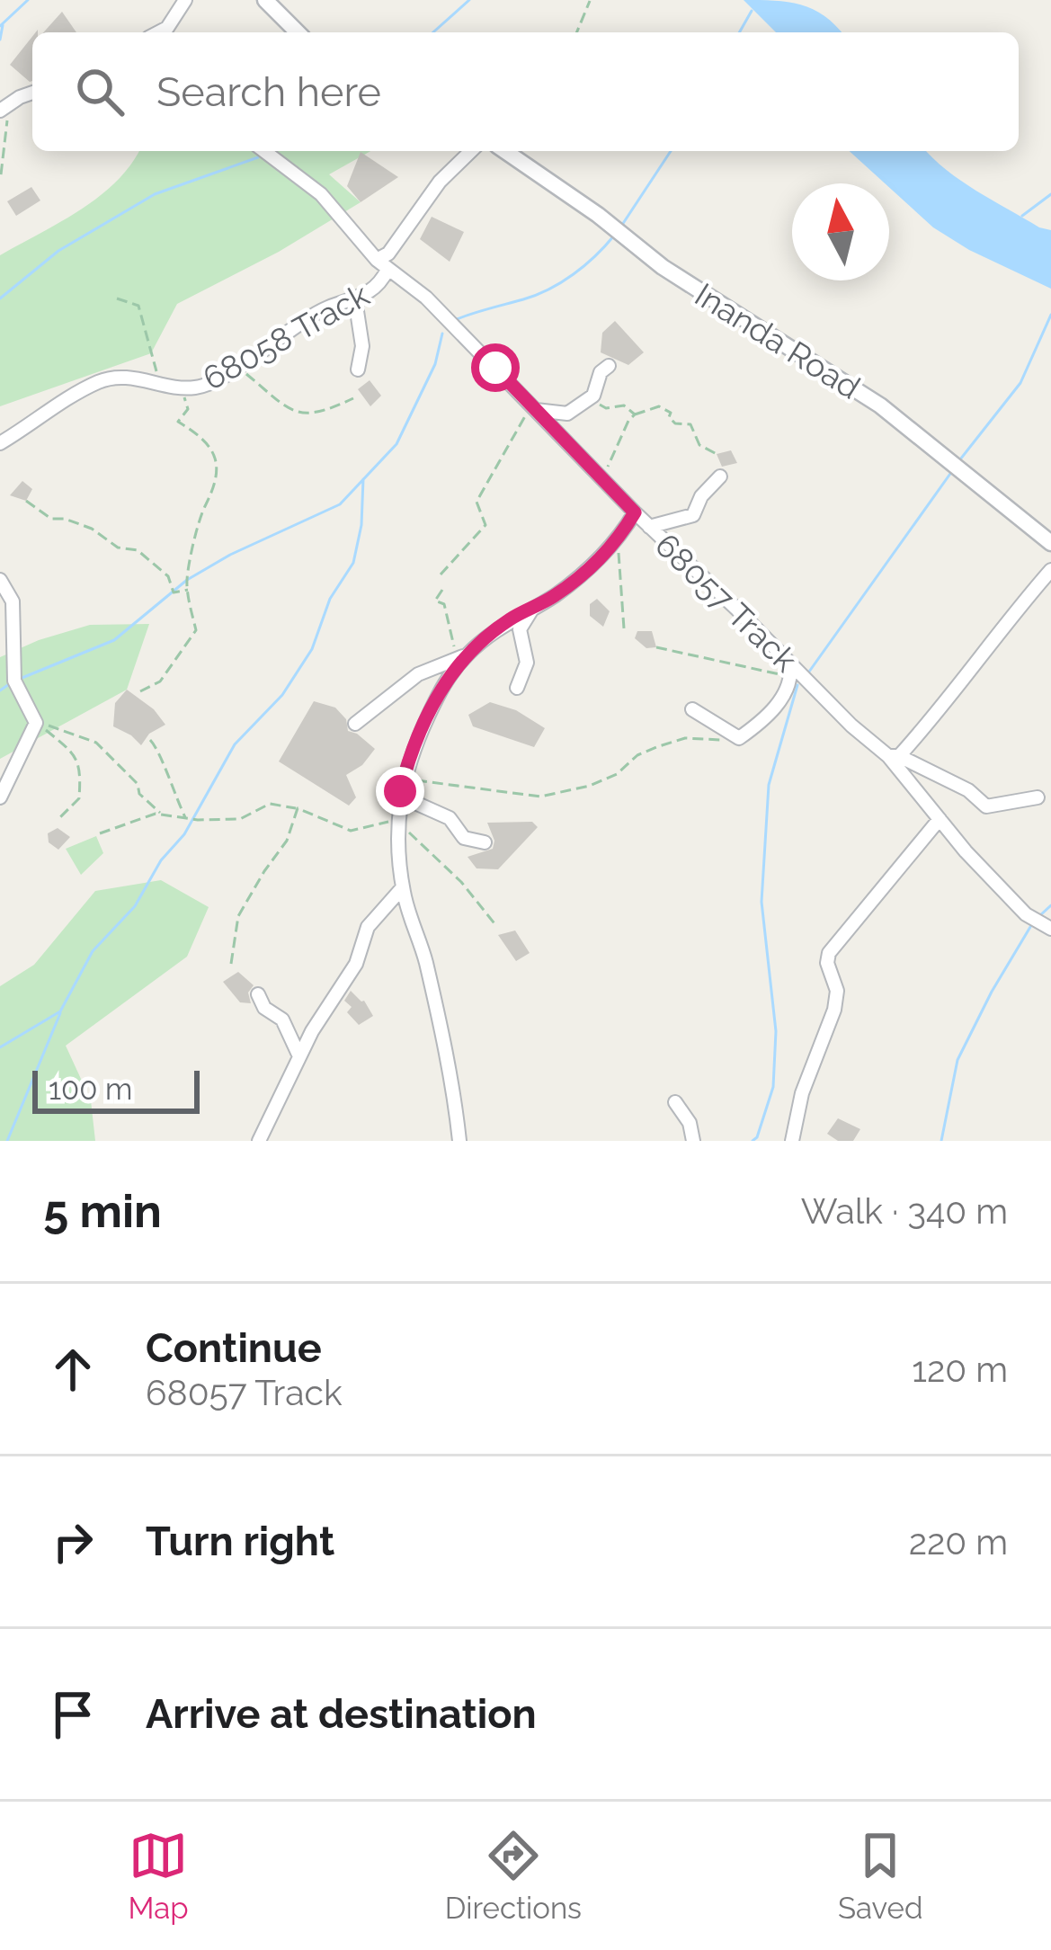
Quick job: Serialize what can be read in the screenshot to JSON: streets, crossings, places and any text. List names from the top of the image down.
{
  "streets": {
    "street": ["68058 Track", "Inanda Road", "68057 Track"]
  },
  "crossings": [
    ["68058 Track", "68057 Track"]
  ],
  "scale_bar": "100 m",
  "north": "top",
  "page": {
    "search": "Search here",
    "scale": "100 m",
    "heading": ["5 min", "Walk · 340 m"],
    "list": [
      ["Continue", "68057 Track", "120 m"],
      ["Turn right", "220 m"],
      "Arrive at destination"
    ],
    "nav": ["Map", "Directions", "Saved"]
  }
}
